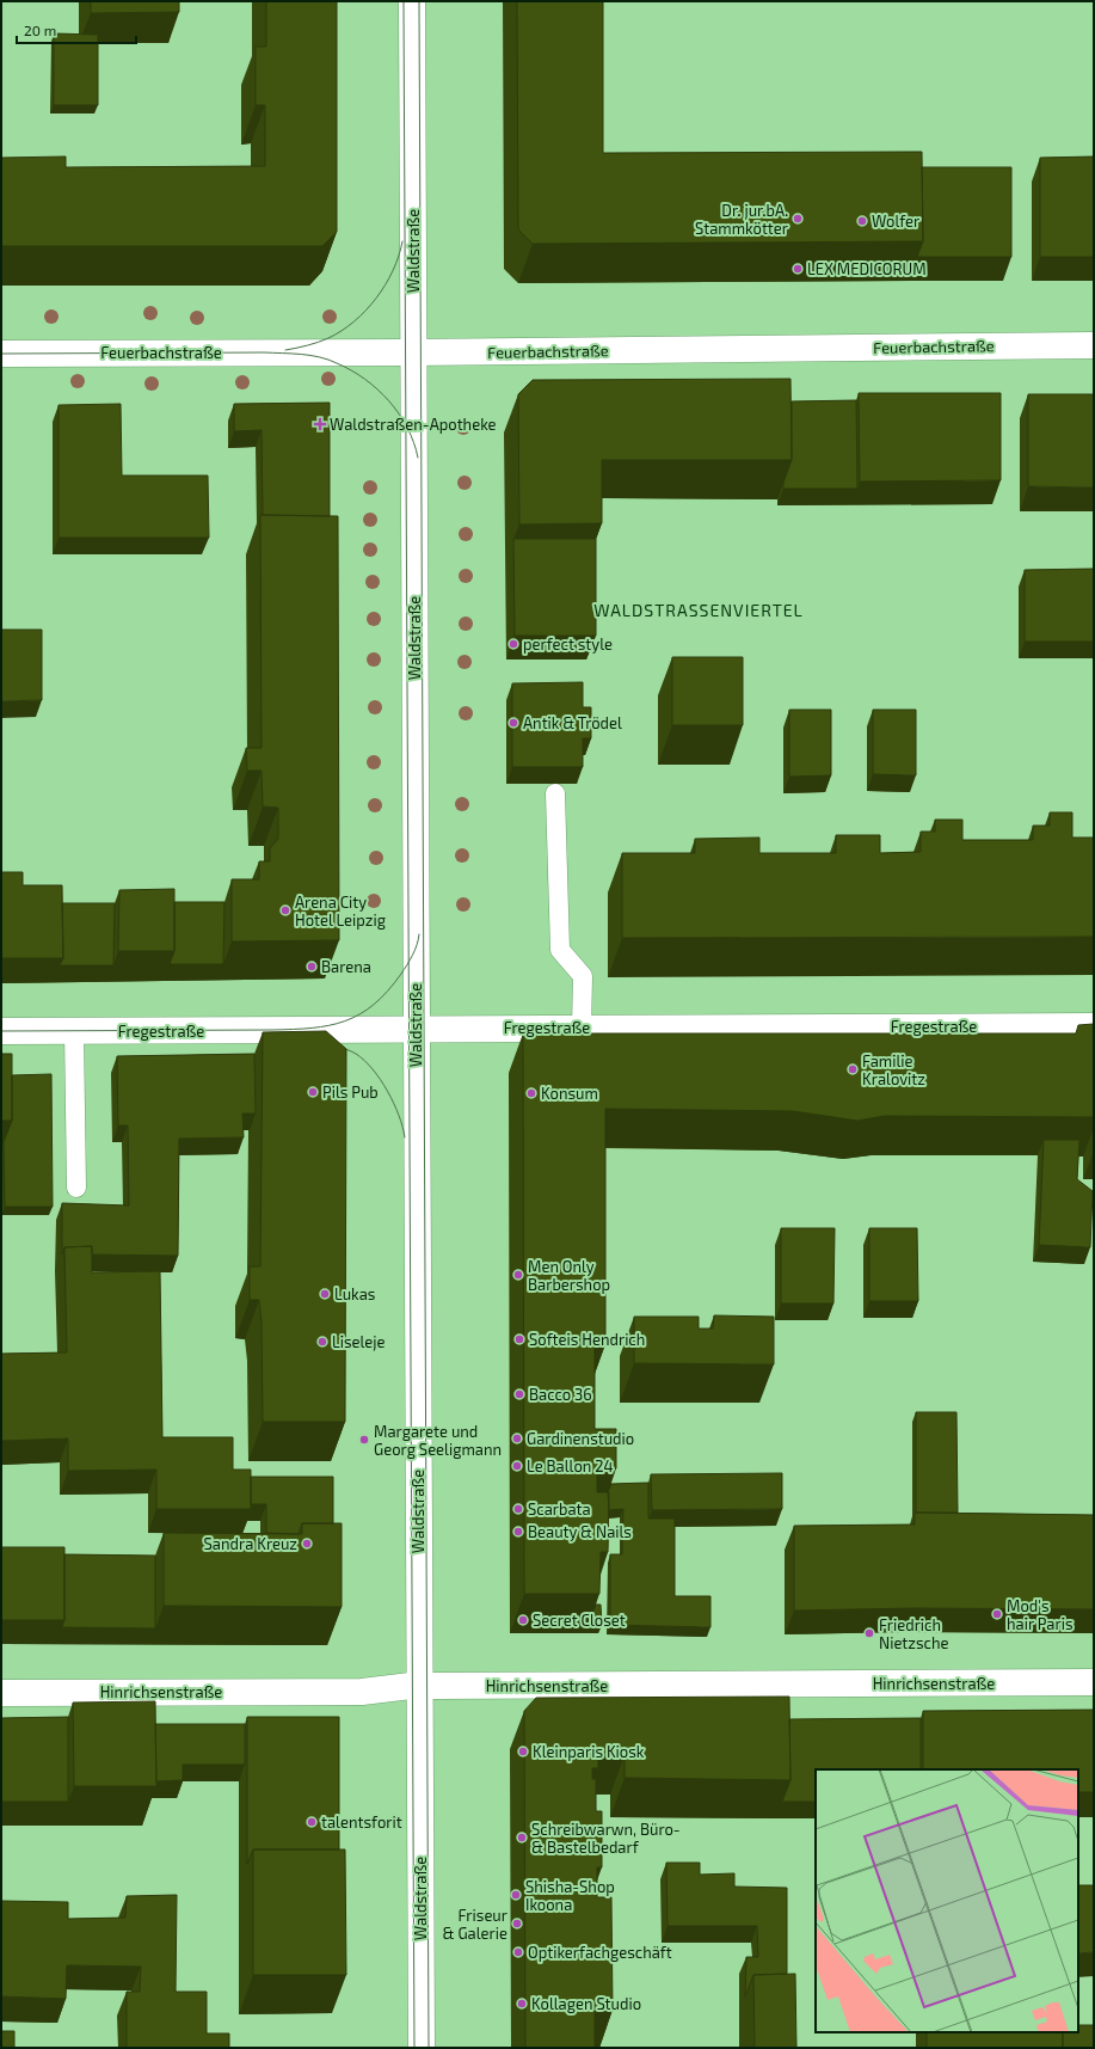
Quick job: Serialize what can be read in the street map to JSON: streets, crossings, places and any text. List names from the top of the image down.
{
  "streets": {
    "street": [
      "Waldstraße",
      "Feuerbachstraße",
      "Fregestraße",
      "Hinrichsenstraße"
    ]
  },
  "crossings": [
    ["Waldstraße", "Feuerbachstraße"],
    ["Waldstraße", "Fregestraße"],
    ["Waldstraße", "Hinrichsenstraße"]
  ],
  "districts": ["WALDSTRASSENVIERTEL"],
  "places": {
    "other": [
      "Dr. jur.bA. Stammkötter",
      "Wolfer",
      "LEX MEDICORUM",
      "perfect style",
      "Antik & Trödel",
      "Arena City Hotel Leipzig",
      "Barena",
      "Familie Kralovitz",
      "Pils Pub",
      "Konsum",
      "Men Only Barbershop",
      "Lukas",
      "Softeis Hendrich",
      "Liseleje",
      "Bacco 36",
      "Gardinenstudio",
      "Margarete und Georg Seeligmann",
      "Le Ballon 24",
      "Scarbata",
      "Beauty & Nails",
      "Sandra Kreuz",
      "Mod's hair Paris",
      "Secret Closet",
      "Friedrich Nietzsche",
      "Kleinparis Kiosk",
      "talentsforit",
      "Schreibwarwn, Büro- & Bastelbedarf",
      "Shisha-Shop Ikoona",
      "Friseur & Galerie",
      "Optikerfachgeschäft",
      "Kollagen Studio"
    ],
    "health": ["Waldstraßen-Apotheke"]
  },
  "scale_bar": "20 m"
}
